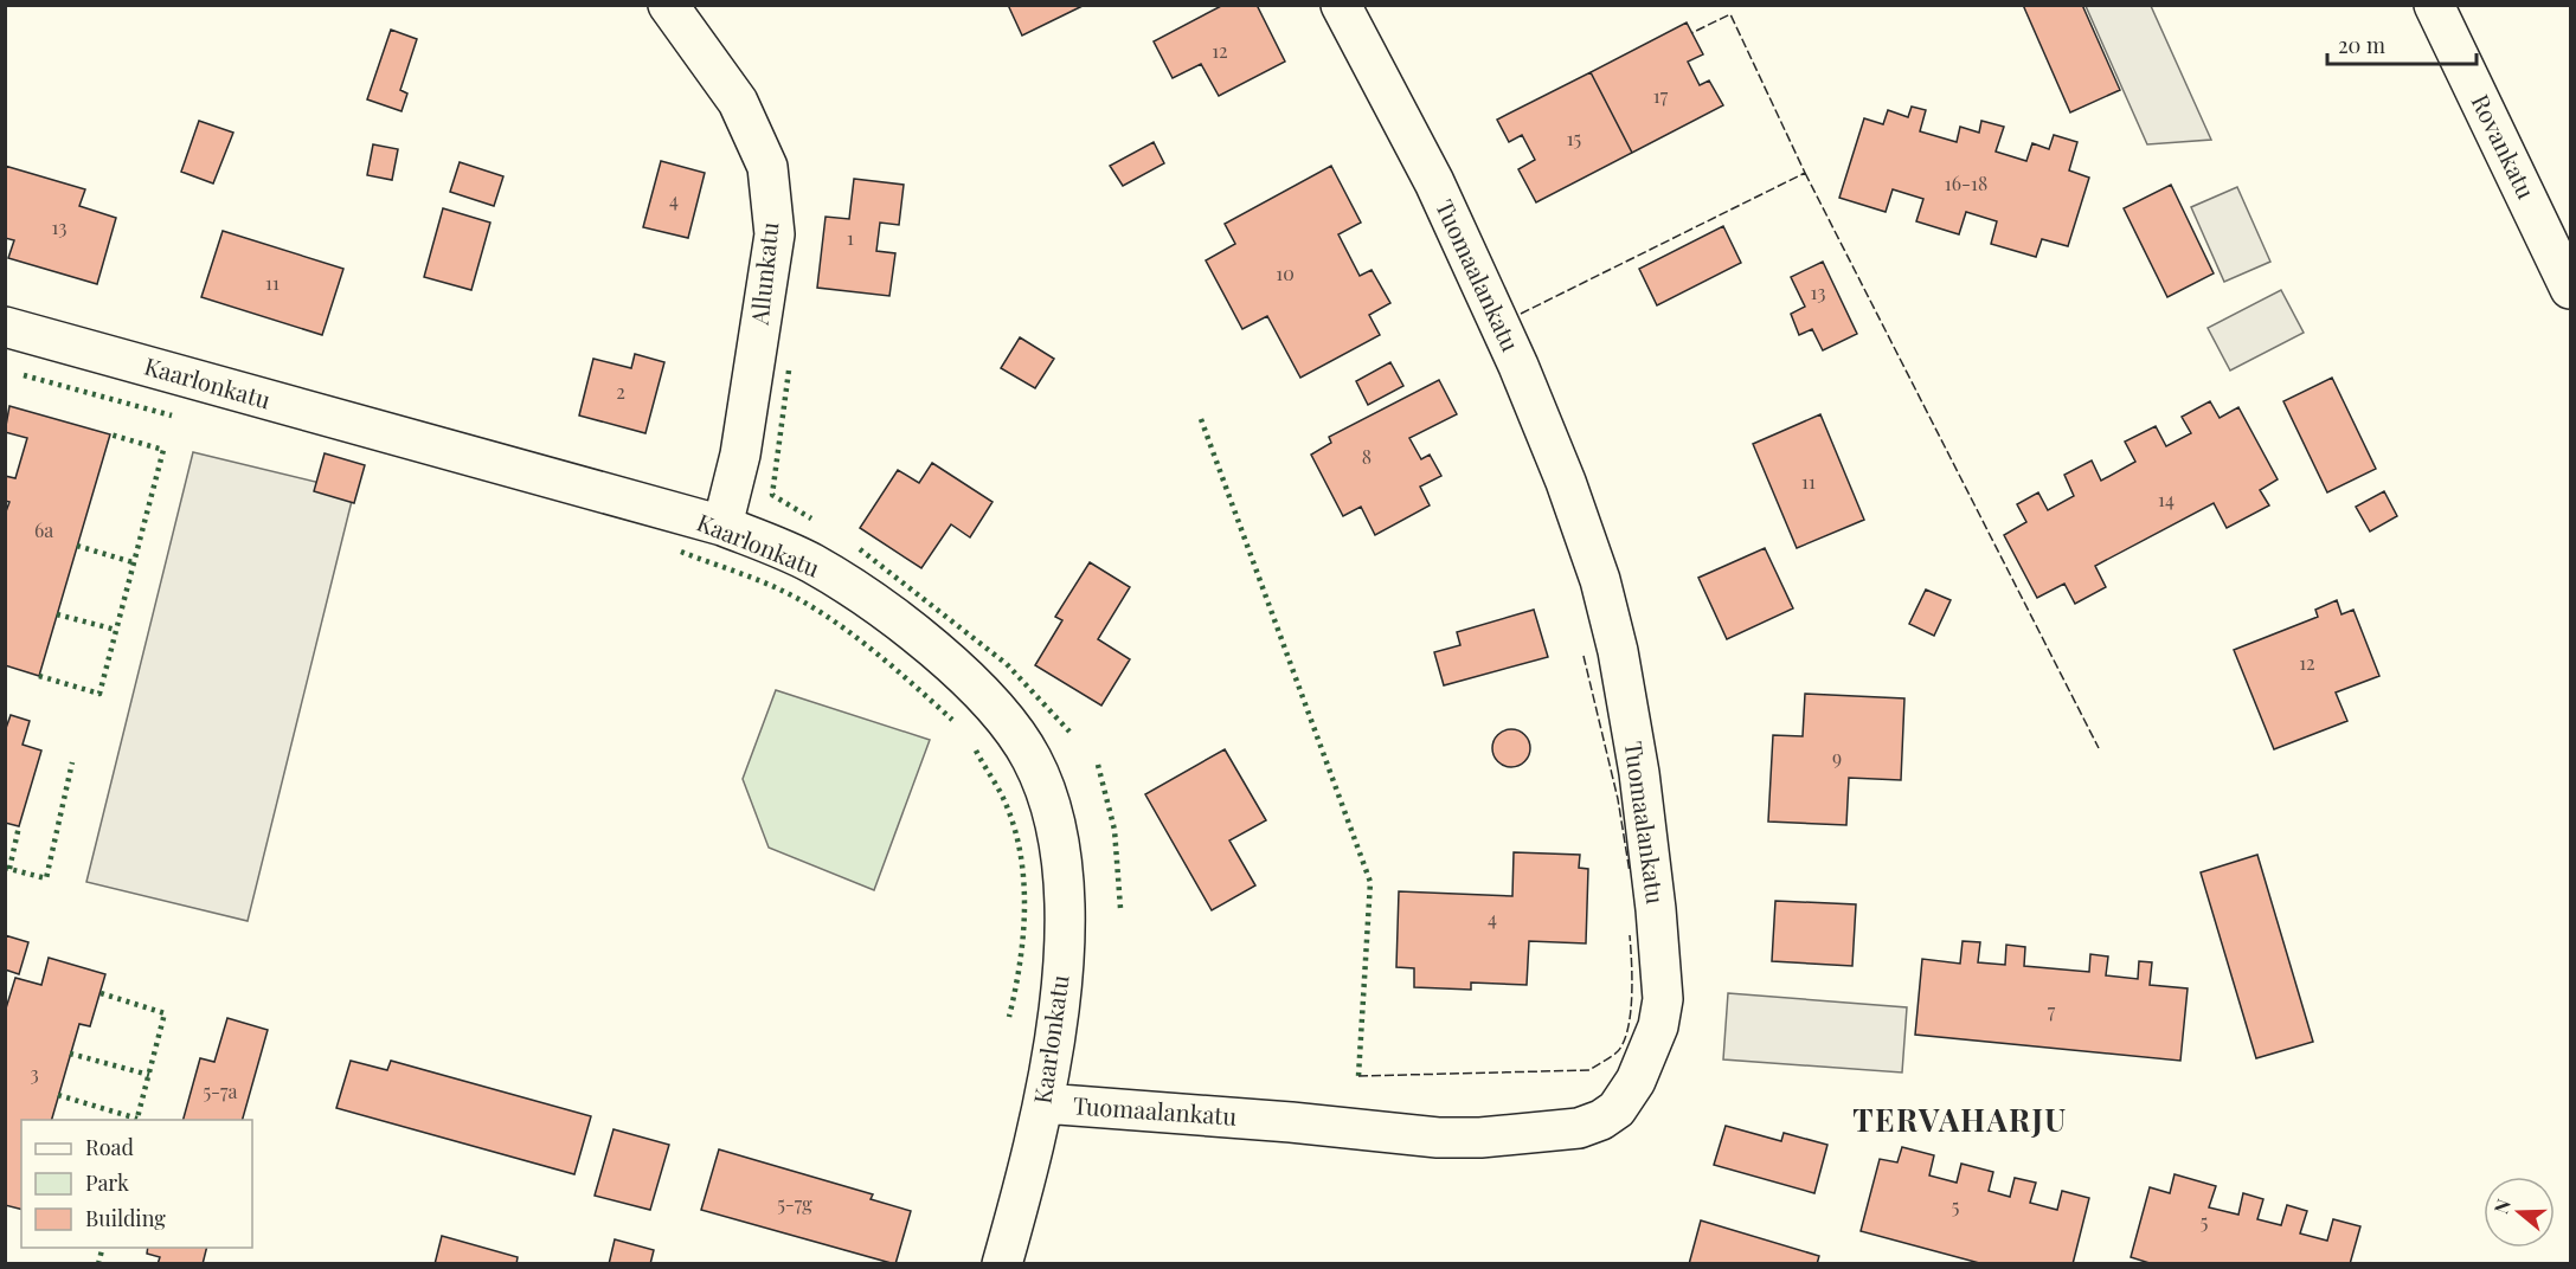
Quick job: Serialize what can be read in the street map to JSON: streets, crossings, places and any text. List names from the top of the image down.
{
  "streets": {
    "street": [
      "Rovankatu",
      "Allunkatu",
      "Tuomaalankatu",
      "Kaarlonkatu"
    ]
  },
  "crossings": [
    ["Allunkatu", "Kaarlonkatu"],
    ["Tuomaalankatu", "Kaarlonkatu"]
  ],
  "districts": ["TERVAHARJU"],
  "house_numbers": [
    "12",
    "17",
    "15",
    "16-18",
    "4",
    "13",
    "1",
    "10",
    "11",
    "13",
    "2",
    "8",
    "11",
    "14",
    "6a",
    "12",
    "9",
    "4",
    "7",
    "3",
    "5-7a",
    "5-7g",
    "5",
    "5"
  ],
  "legend": ["Road", "Park", "Building"],
  "scale_bar": "20 m",
  "north": "left"
}
